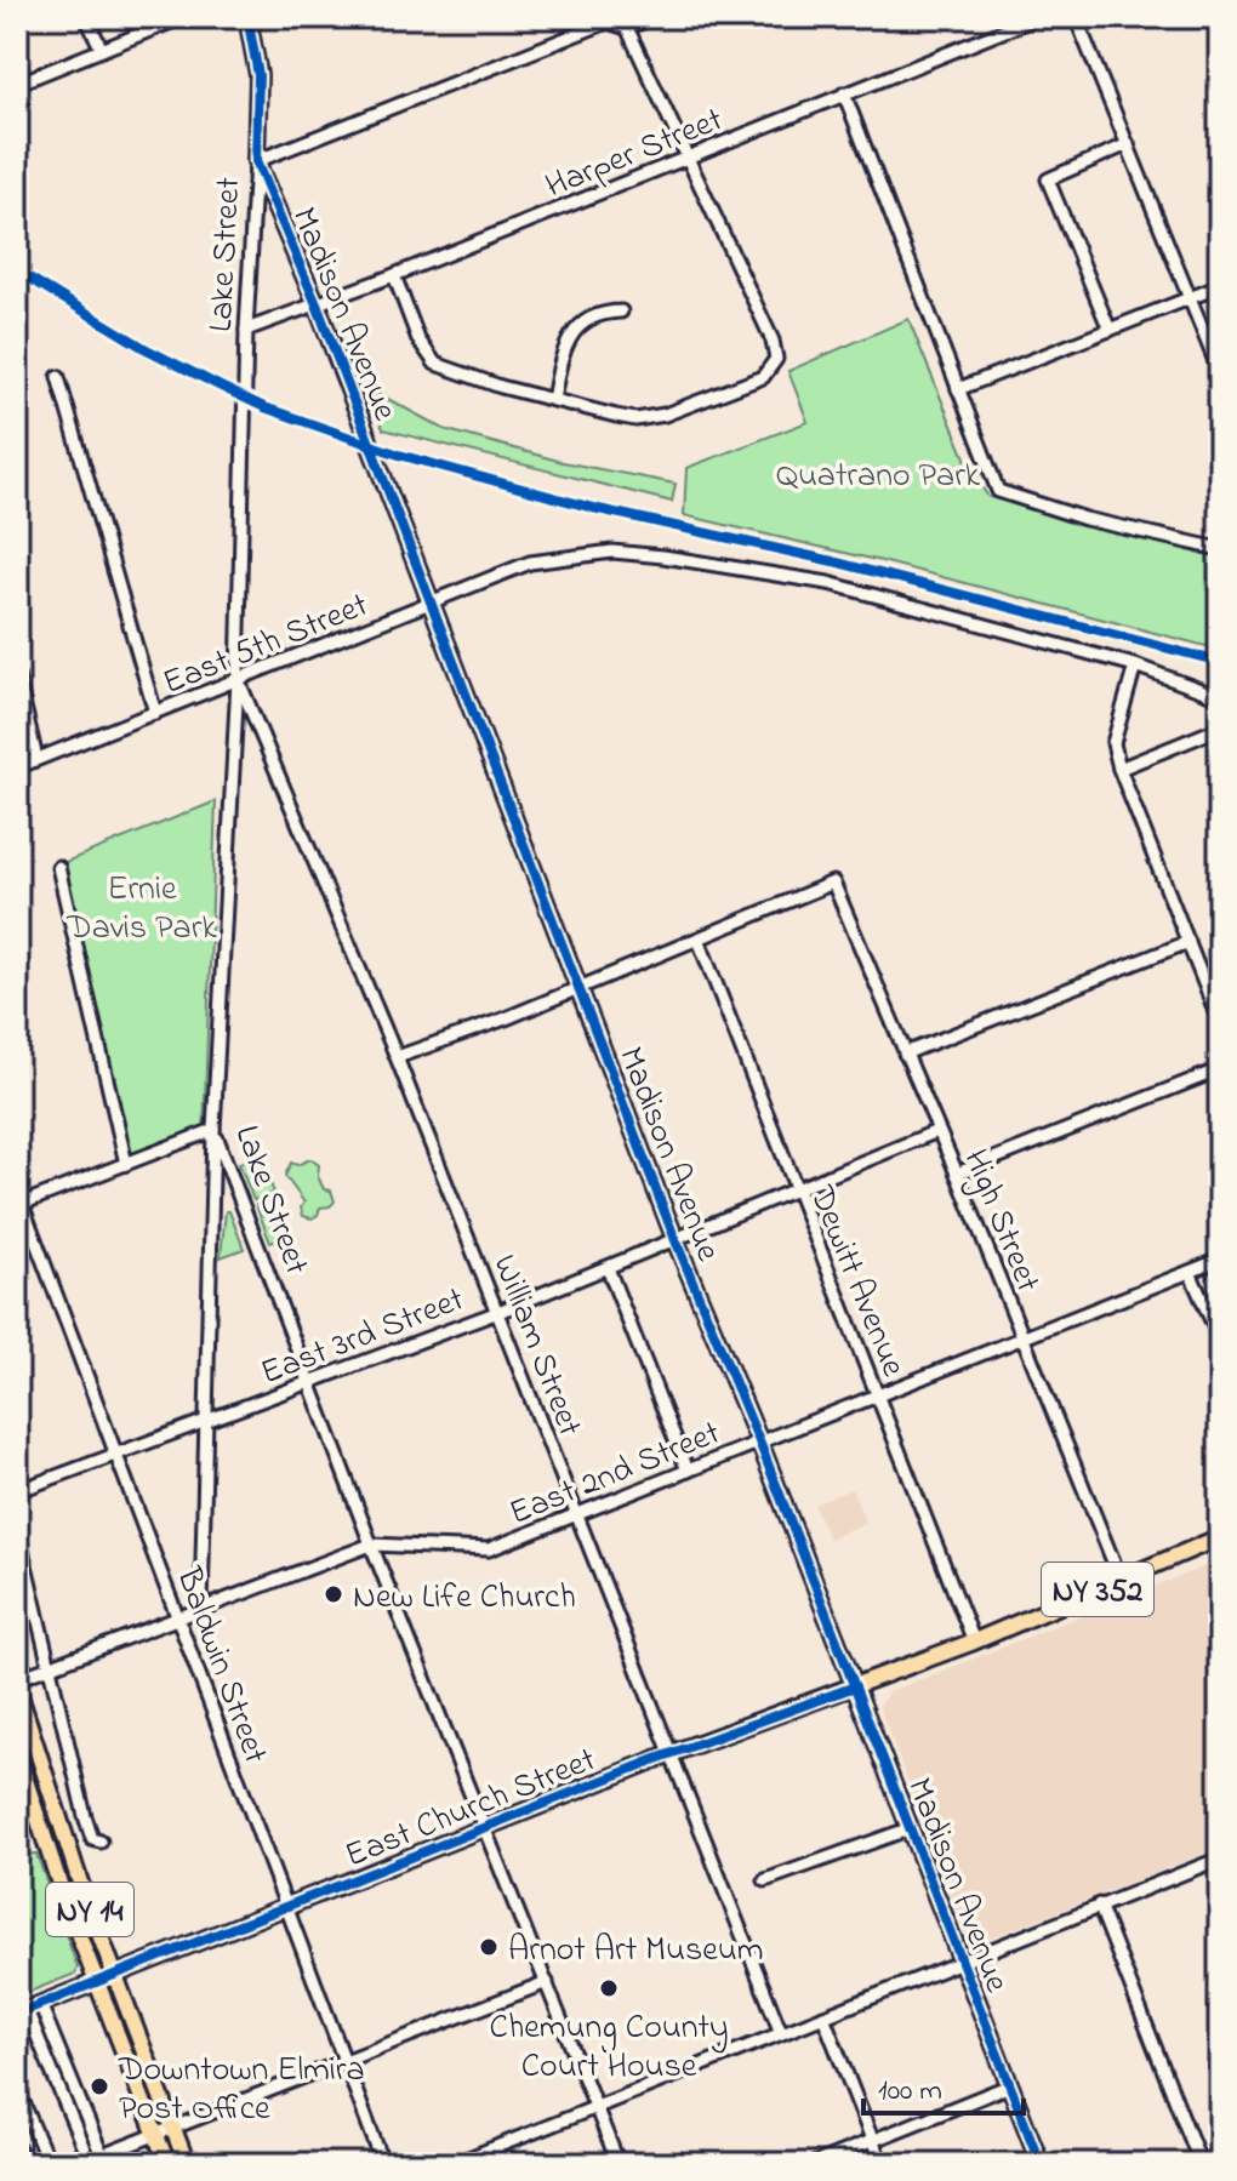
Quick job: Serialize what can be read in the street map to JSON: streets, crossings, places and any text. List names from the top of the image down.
{
  "streets": {
    "main road": [
      "Lake Street",
      "Madison Avenue",
      "NY 352",
      "East Church Street",
      "NY 14"
    ],
    "street": [
      "Harper Street",
      "East 5th Street",
      "High Street",
      "Dewitt Avenue",
      "East 3rd Street",
      "William Street",
      "East 2nd Street",
      "Baldwin Street"
    ]
  },
  "crossings": [
    ["Harper Street", "Lake Street"],
    ["Harper Street", "Madison Avenue"],
    ["Lake Street", "Madison Avenue"],
    ["Lake Street", "East 5th Street"],
    ["Lake Street", "East 3rd Street"],
    ["Lake Street", "William Street"],
    ["Lake Street", "East 2nd Street"],
    ["Lake Street", "East Church Street"],
    ["Madison Avenue", "East 5th Street"],
    ["Madison Avenue", "East 3rd Street"],
    ["Madison Avenue", "East 2nd Street"],
    ["Madison Avenue", "East Church Street"],
    ["East 5th Street", "William Street"],
    ["High Street", "Dewitt Avenue"],
    ["High Street", "East 3rd Street"],
    ["High Street", "East 2nd Street"],
    ["High Street", "East Church Street"],
    ["Dewitt Avenue", "East 3rd Street"],
    ["Dewitt Avenue", "East 2nd Street"],
    ["Dewitt Avenue", "East Church Street"],
    ["East 3rd Street", "William Street"],
    ["East 3rd Street", "Baldwin Street"],
    ["William Street", "East 2nd Street"],
    ["William Street", "East Church Street"],
    ["East 2nd Street", "Baldwin Street"],
    ["NY 352", "East Church Street"],
    ["NY 352", "NY 14"],
    ["Baldwin Street", "East Church Street"],
    ["East Church Street", "NY 14"]
  ],
  "parks": ["Quatrano Park", "Ernie Davis Park"],
  "places": [
    "New Life Church",
    "Arnot Art Museum",
    "Chemung County Court House",
    "Downtown Elmira Post Office"
  ],
  "scale_bar": "100 m"
}
